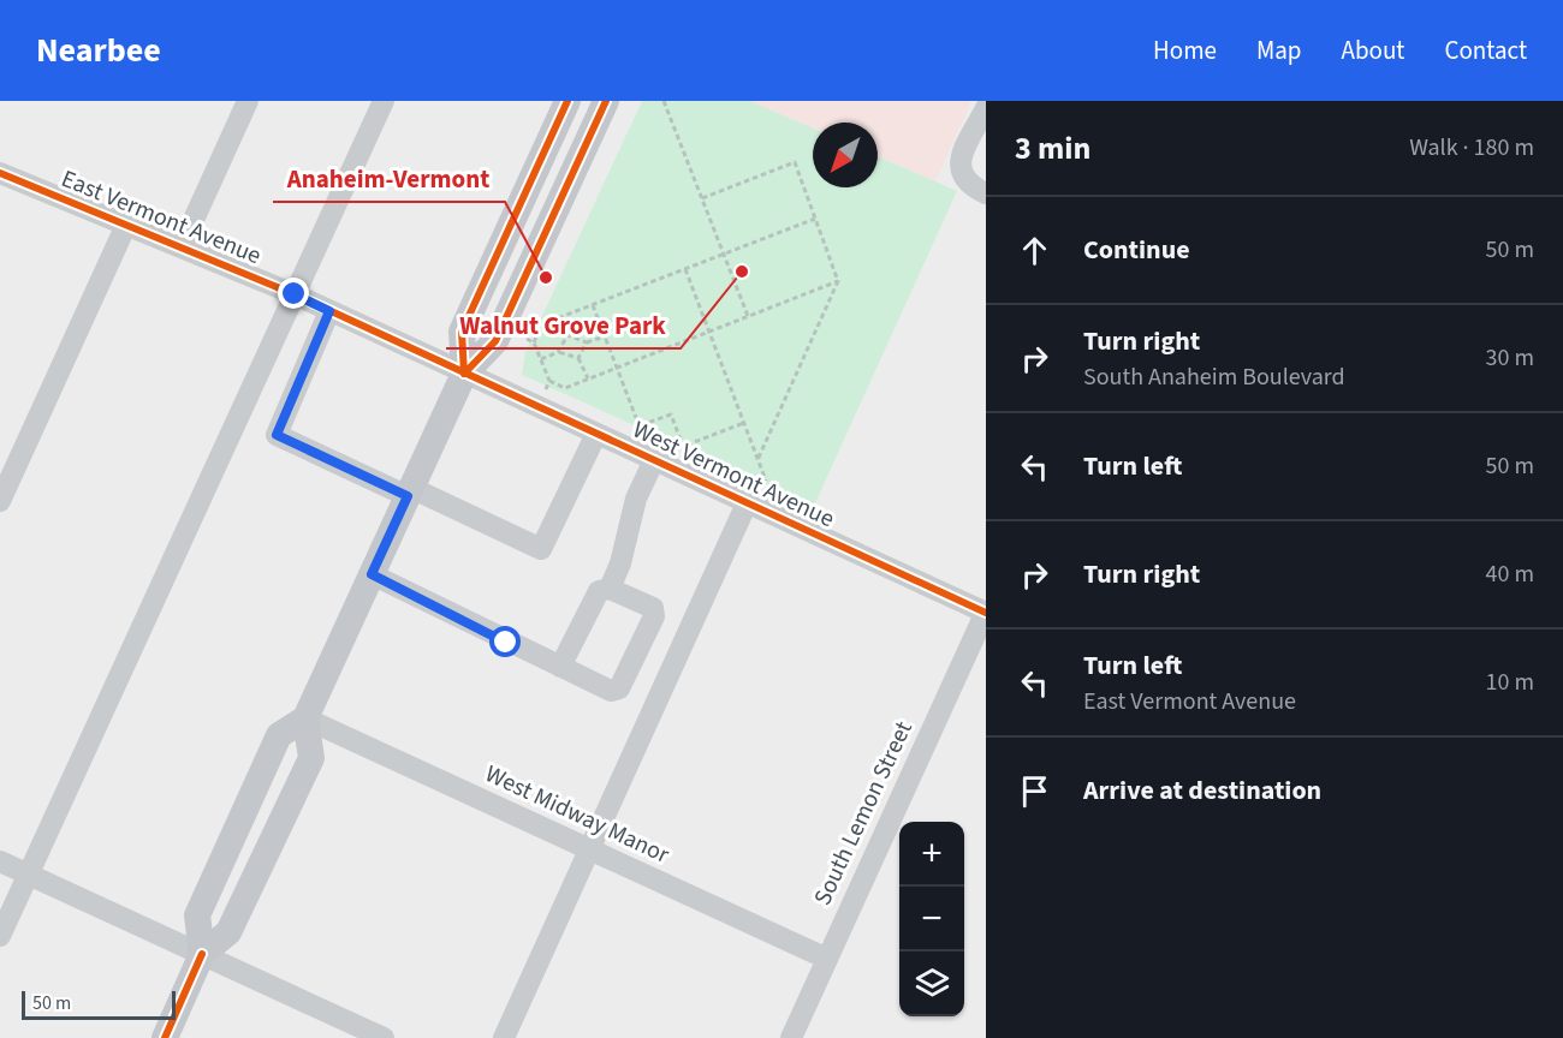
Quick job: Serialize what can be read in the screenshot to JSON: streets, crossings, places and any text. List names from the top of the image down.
{
  "streets": {
    "street": [
      "East Vermont Avenue",
      "West Vermont Avenue",
      "South Lemon Street",
      "West Midway Manor"
    ]
  },
  "crossings": [
    ["East Vermont Avenue", "West Vermont Avenue"],
    ["West Vermont Avenue", "South Lemon Street"],
    ["South Lemon Street", "West Midway Manor"]
  ],
  "places": ["Walnut Grove Park", "Anaheim-Vermont"],
  "scale_bar": "50 m",
  "north": "bottom left",
  "page": {
    "header": "Nearbee",
    "nav": [
      "Home",
      "Map",
      "About",
      "Contact"
    ],
    "heading": ["3 min", "Walk · 180 m"],
    "list": [
      ["Continue", "50 m"],
      ["Turn right", "South Anaheim Boulevard", "30 m"],
      ["Turn left", "50 m"],
      ["Turn right", "40 m"],
      ["Turn left", "East Vermont Avenue", "10 m"],
      "Arrive at destination"
    ],
    "map_buttons": ["+", "−"],
    "scale": "50 m"
  }
}
